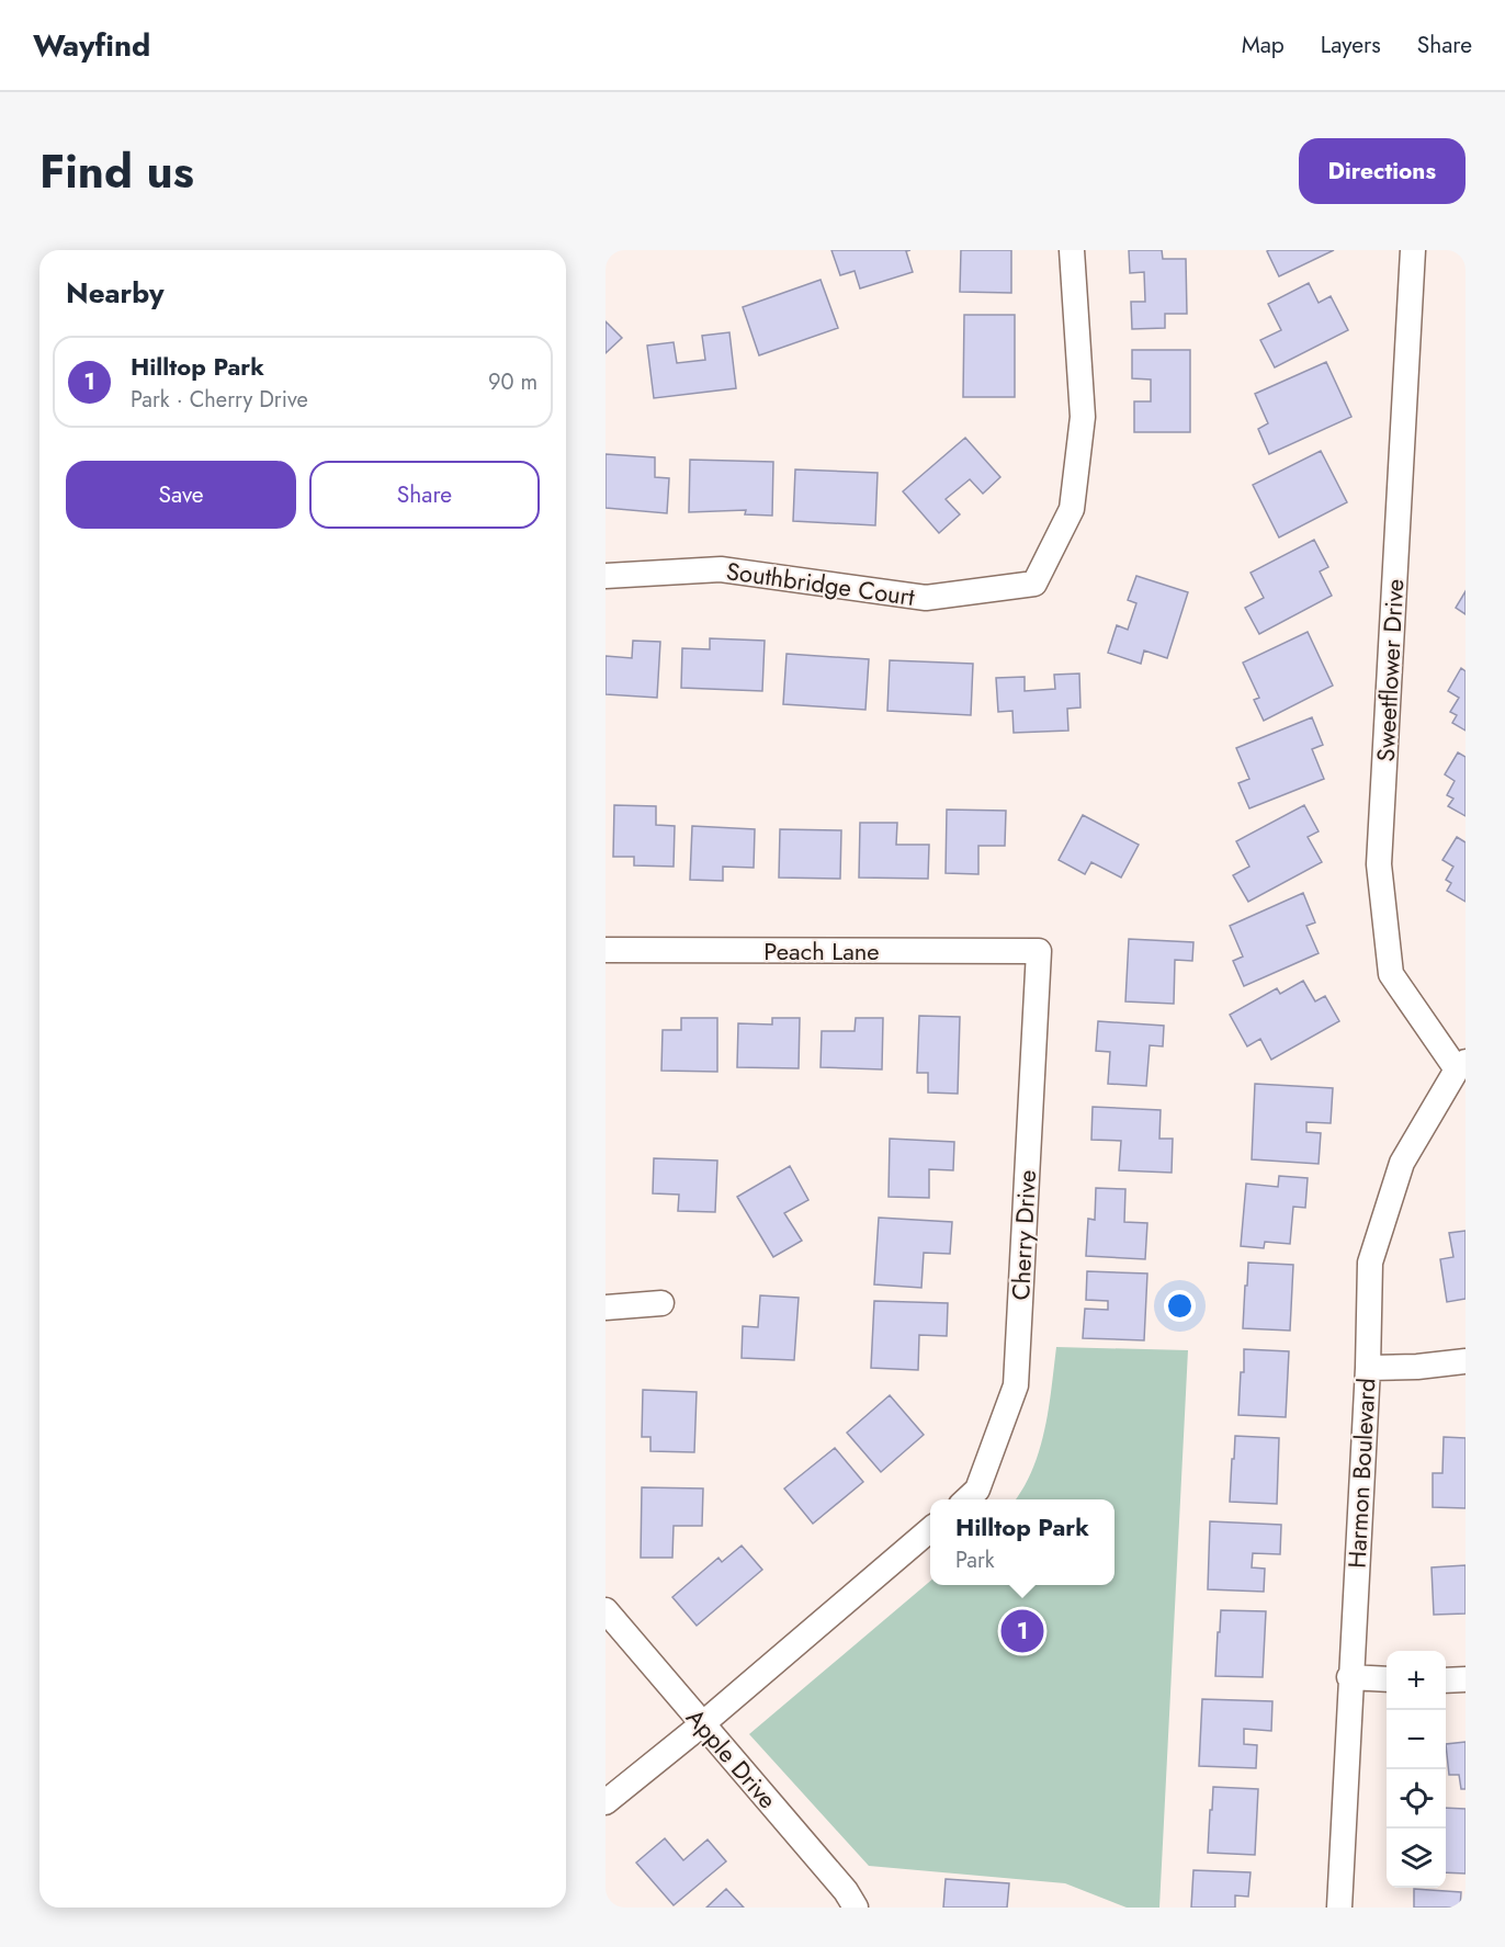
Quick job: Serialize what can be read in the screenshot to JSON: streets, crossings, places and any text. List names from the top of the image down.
{
  "streets": {
    "street": [
      "Southbridge Court",
      "Sweetflower Drive",
      "Peach Lane",
      "Cherry Drive",
      "Harmon Boulevard",
      "Apple Drive"
    ]
  },
  "crossings": [
    ["Sweetflower Drive", "Harmon Boulevard"],
    ["Peach Lane", "Cherry Drive"]
  ],
  "page": {
    "header": "Wayfind",
    "nav": ["Map", "Layers", "Share"],
    "title": "Find us",
    "buttons": [
      "Directions",
      ["Save", "Share"]
    ],
    "heading": "Nearby",
    "list": [
      {
        "mark": "1",
        "name": "Hilltop Park",
        "note": "Park · Cherry Drive",
        "value": "90 m"
      }
    ],
    "popup": ["Hilltop Park", "Park"],
    "pins": "1",
    "map_buttons": ["+", "−"]
  }
}
